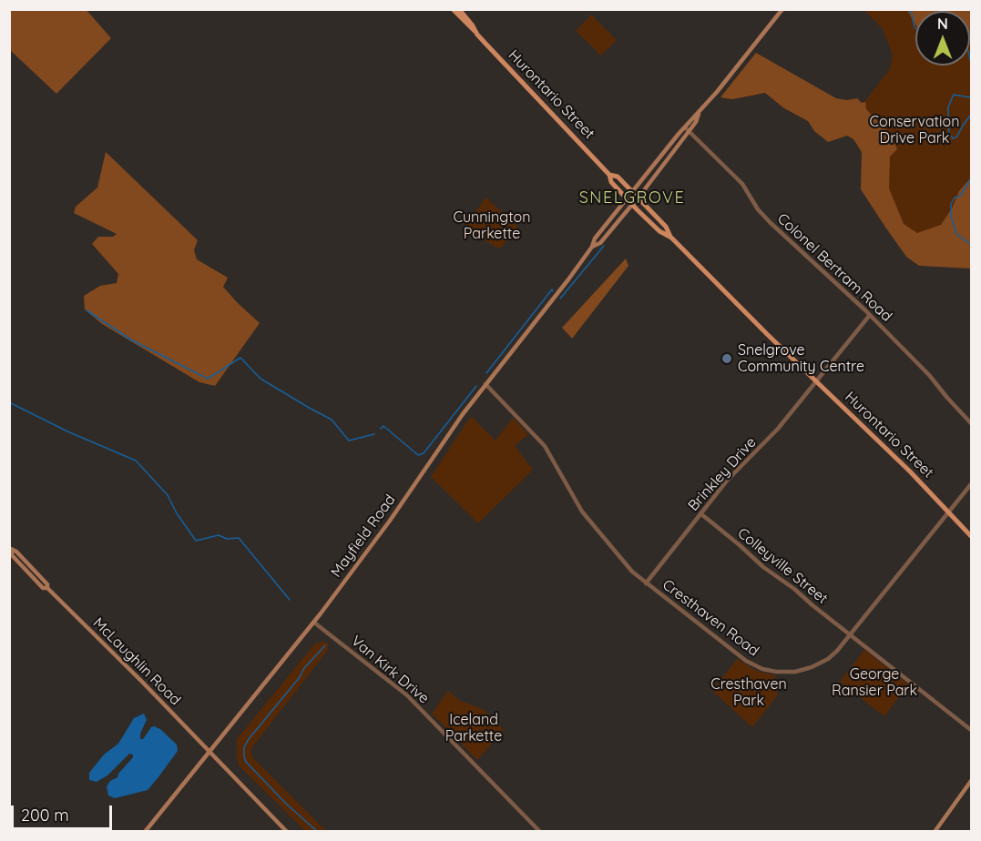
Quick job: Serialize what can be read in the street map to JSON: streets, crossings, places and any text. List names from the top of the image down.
{
  "streets": {
    "main road": ["Hurontario Street", "Mayfield Road", "McLaughlin Road"],
    "street": [
      "Colonel Bertram Road",
      "Brinkley Drive",
      "Colleyville Street",
      "Cresthaven Road",
      "Van Kirk Drive"
    ]
  },
  "crossings": [
    ["Hurontario Street", "Brinkley Drive"],
    ["Hurontario Street", "Mayfield Road"],
    ["Hurontario Street", "Cresthaven Road"],
    ["Colonel Bertram Road", "Brinkley Drive"],
    ["Colonel Bertram Road", "Mayfield Road"],
    ["Brinkley Drive", "Colleyville Street"],
    ["Brinkley Drive", "Cresthaven Road"],
    ["Mayfield Road", "Cresthaven Road"],
    ["Mayfield Road", "McLaughlin Road"],
    ["Mayfield Road", "Van Kirk Drive"],
    ["Colleyville Street", "Cresthaven Road"]
  ],
  "districts": ["SNELGROVE"],
  "parks": [
    "Conservation Drive Park",
    "Cunnington Parkette",
    "George Ransier Park",
    "Cresthaven Park",
    "Iceland Parkette"
  ],
  "places": ["Snelgrove Community Centre"],
  "scale_bar": "200 m",
  "north": "top"
}
